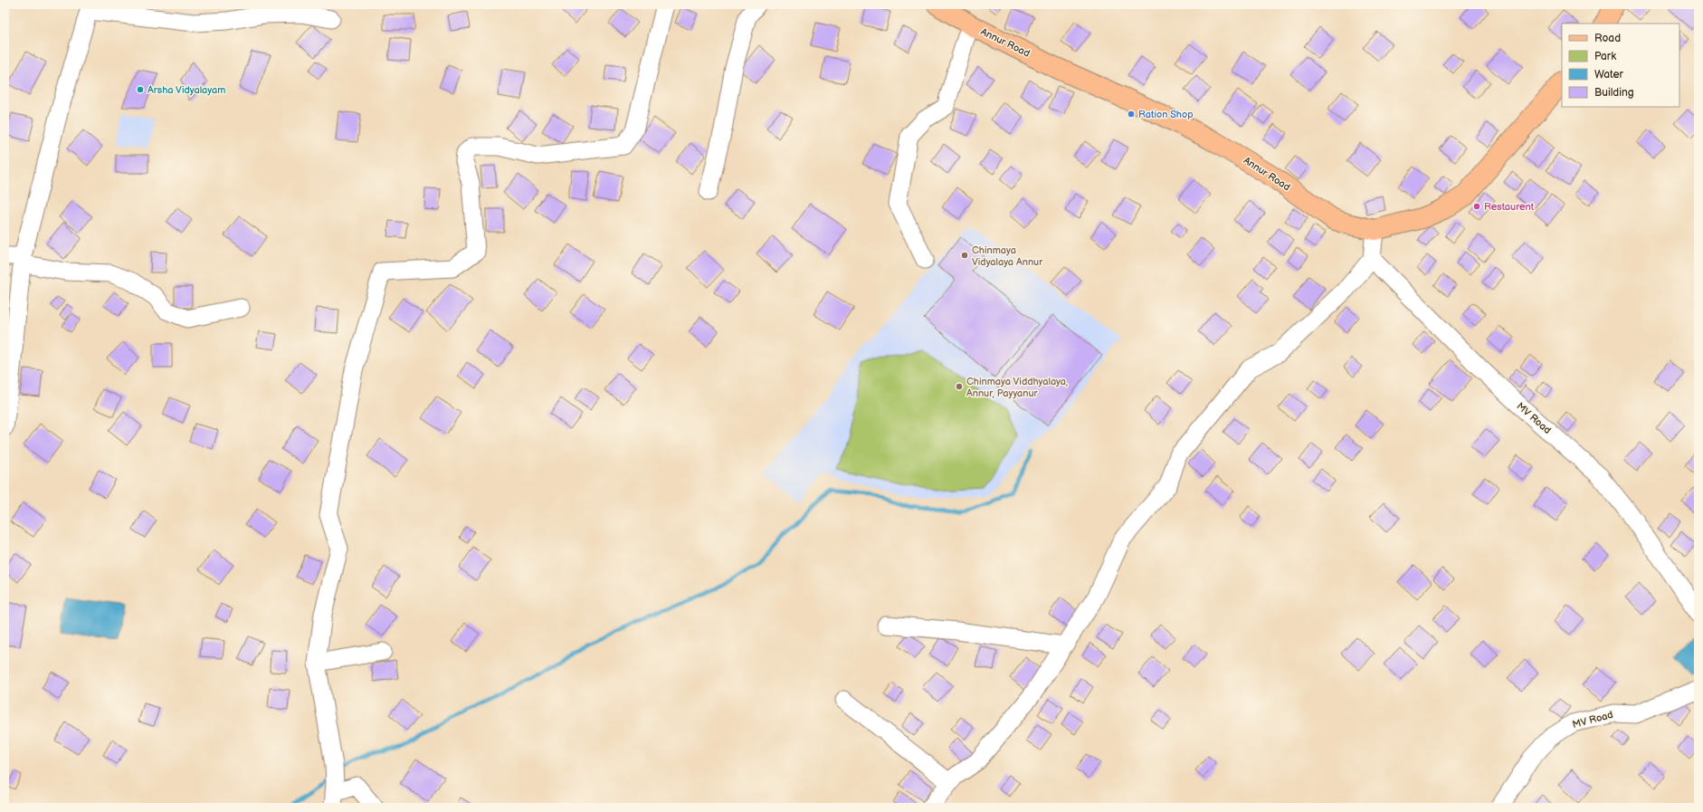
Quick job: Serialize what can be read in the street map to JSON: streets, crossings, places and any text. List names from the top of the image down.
{
  "streets": {
    "main road": ["Annur Road"],
    "street": ["MV Road"]
  },
  "places": [
    "Arsha Vidyalayam",
    "Ration Shop",
    "Restaurent",
    "Chinmaya Vidyalaya Annur",
    "Chinmaya Viddhyalaya, Annur, Payyanur"
  ],
  "legend": [
    "Road",
    "Park",
    "Water",
    "Building"
  ]
}
